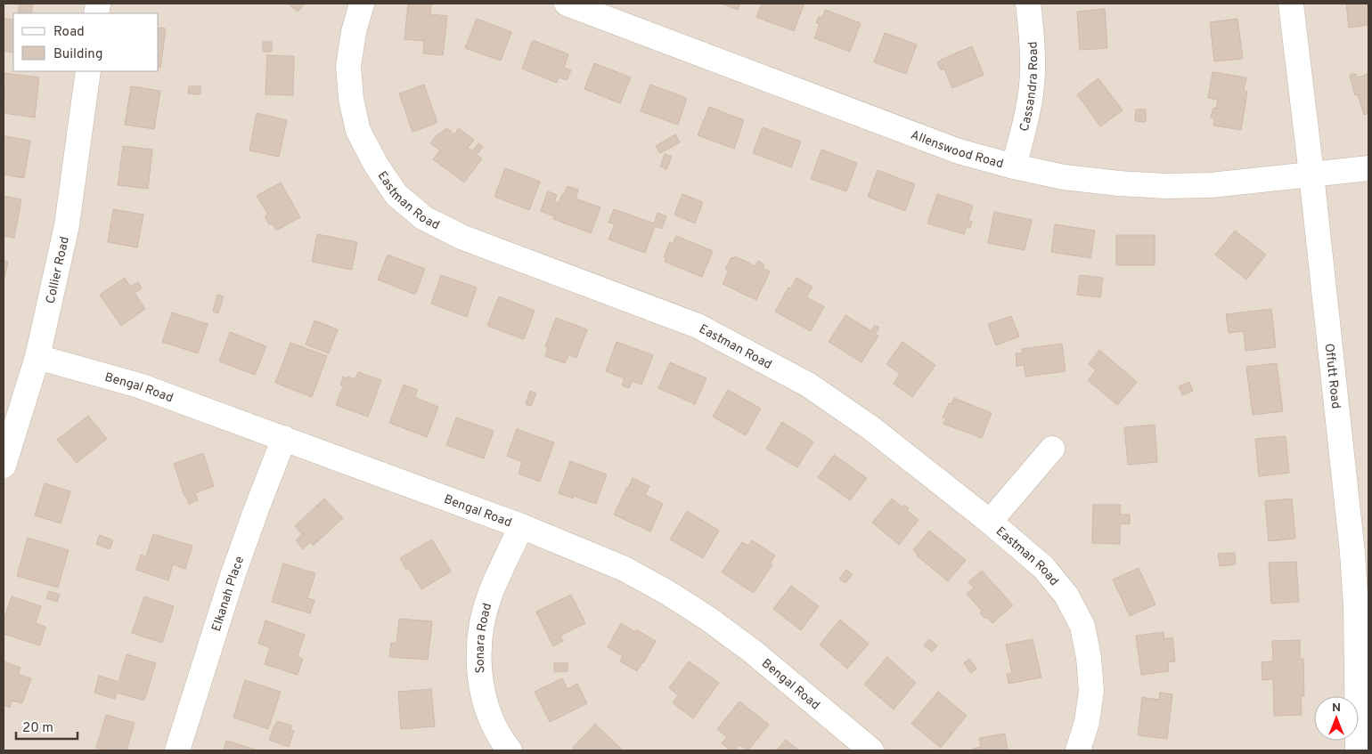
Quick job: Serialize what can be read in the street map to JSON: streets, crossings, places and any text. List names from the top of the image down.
{
  "streets": {
    "street": [
      "Cassandra Road",
      "Allenswood Road",
      "Eastman Road",
      "Collier Road",
      "Offutt Road",
      "Bengal Road",
      "Elkanah Place",
      "Sonara Road"
    ]
  },
  "crossings": [
    ["Cassandra Road", "Allenswood Road"],
    ["Allenswood Road", "Offutt Road"],
    ["Collier Road", "Bengal Road"],
    ["Bengal Road", "Elkanah Place"],
    ["Bengal Road", "Sonara Road"]
  ],
  "legend": ["Road", "Building"],
  "scale_bar": "20 m",
  "north": "top"
}
